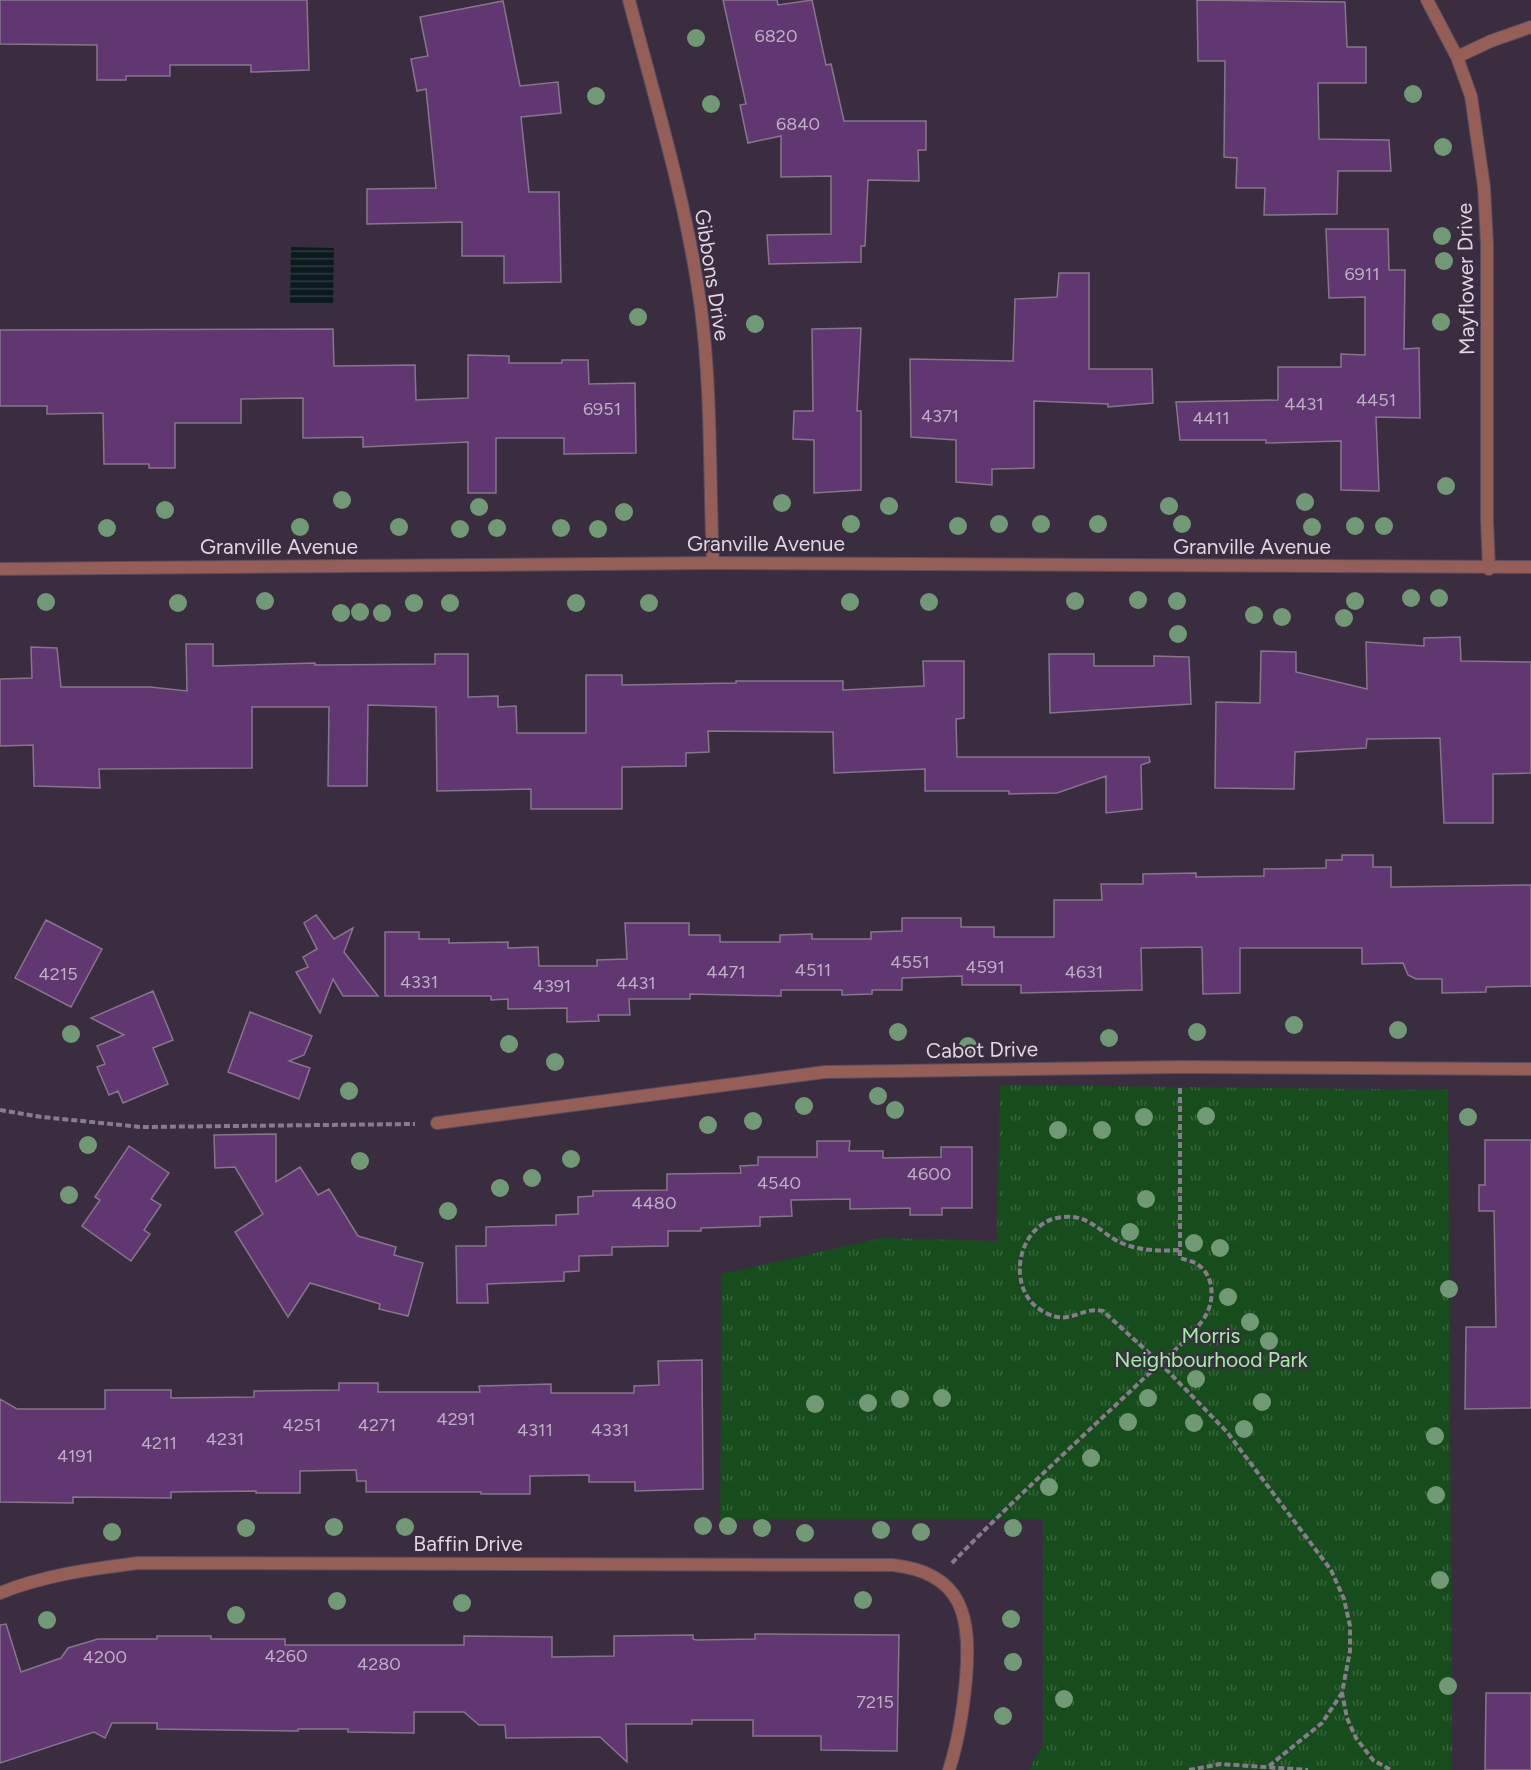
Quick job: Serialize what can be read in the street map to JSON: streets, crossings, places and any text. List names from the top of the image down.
{
  "streets": {
    "street": [
      "Gibbons Drive",
      "Mayflower Drive",
      "Granville Avenue",
      "Cabot Drive",
      "Baffin Drive"
    ]
  },
  "crossings": [
    ["Gibbons Drive", "Granville Avenue"],
    ["Mayflower Drive", "Granville Avenue"]
  ],
  "parks": ["Morris Neighbourhood Park"],
  "house_numbers": [
    "6820",
    "6840",
    "6911",
    "4451",
    "4431",
    "6951",
    "4371",
    "4411",
    "4551",
    "4591",
    "4511",
    "4471",
    "4631",
    "4215",
    "4331",
    "4431",
    "4391",
    "4600",
    "4540",
    "4480",
    "4291",
    "4251",
    "4271",
    "4311",
    "4331",
    "4231",
    "4211",
    "4191",
    "4260",
    "4200",
    "4280",
    "7215"
  ]
}
